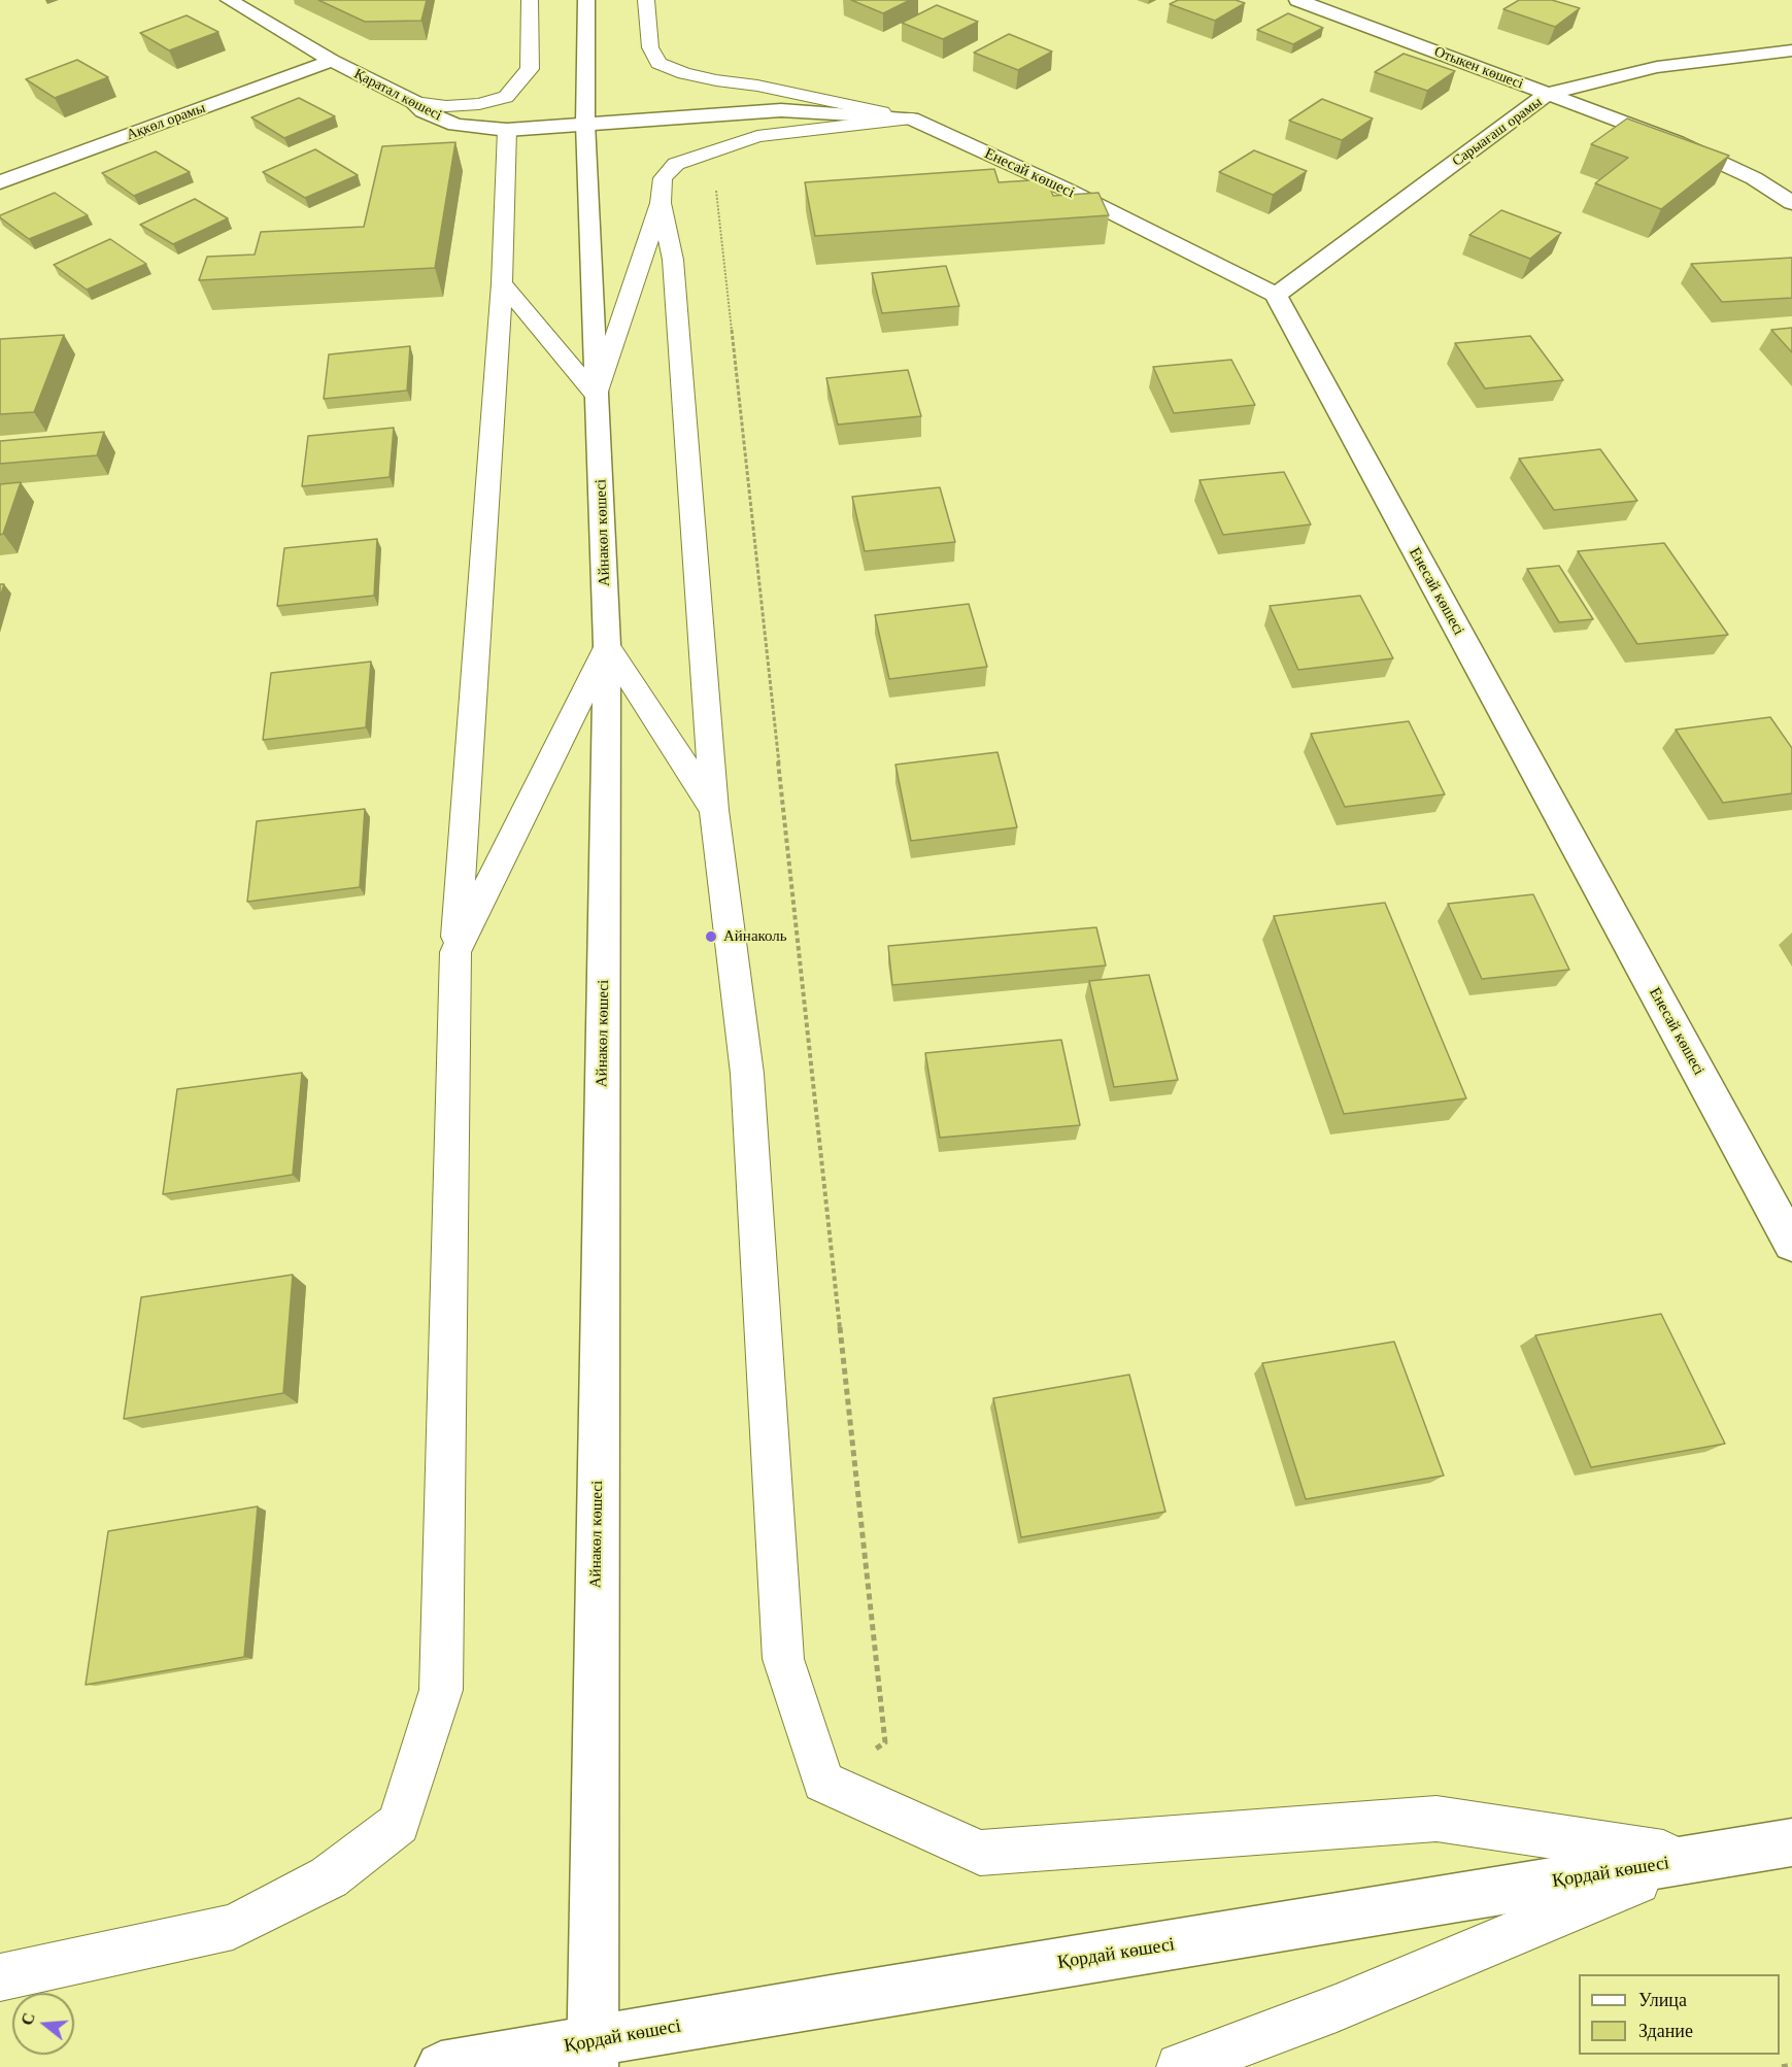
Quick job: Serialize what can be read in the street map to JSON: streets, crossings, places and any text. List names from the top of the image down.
{
  "streets": {
    "street": [
      "Отыкен көшесі",
      "Қаратал көшесі",
      "Ақкөл орамы",
      "Сарыағаш орамы",
      "Енесай көшесі",
      "Айнакөл көшесі",
      "Қордай көшесі"
    ]
  },
  "crossings": [
    ["Отыкен көшесі", "Сарыағаш орамы"],
    ["Қаратал көшесі", "Ақкөл орамы"],
    ["Қаратал көшесі", "Енесай көшесі"],
    ["Қаратал көшесі", "Айнакөл көшесі"],
    ["Сарыағаш орамы", "Енесай көшесі"],
    ["Айнакөл көшесі", "Қордай көшесі"]
  ],
  "places": ["Айнаколь"],
  "legend": ["Улица", "Здание"],
  "north": "left"
}
